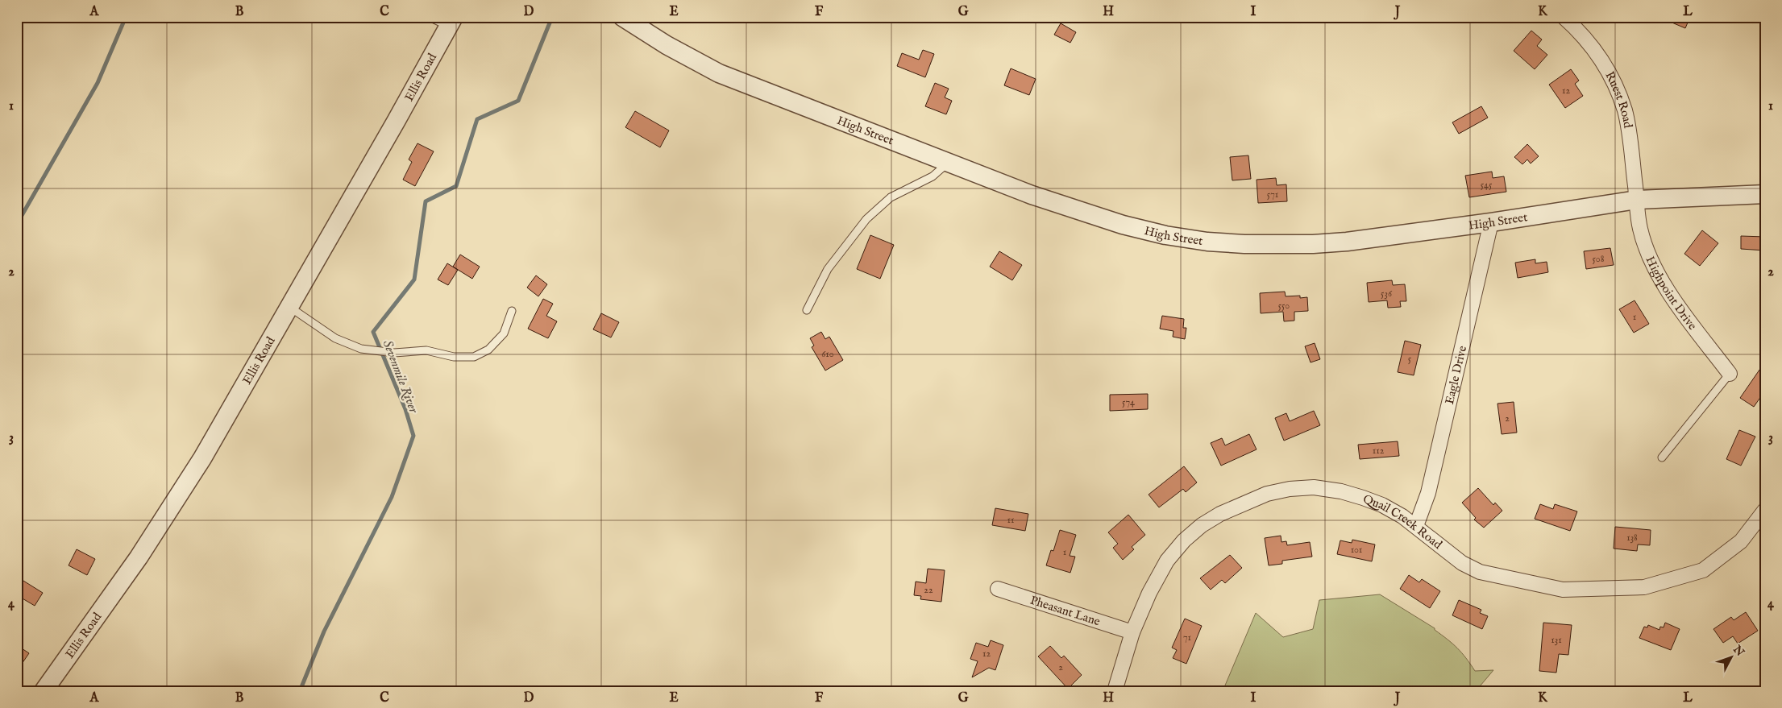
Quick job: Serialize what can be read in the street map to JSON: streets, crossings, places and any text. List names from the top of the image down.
{
  "streets": {
    "street": [
      "Ellis Road",
      "Ruest Road",
      "High Street",
      "Highpoint Drive",
      "Eagle Drive",
      "Quail Creek Road",
      "Pheasant Lane"
    ]
  },
  "crossings": [
    ["Ruest Road", "High Street"],
    ["Ruest Road", "Highpoint Drive"],
    ["High Street", "Highpoint Drive"],
    ["High Street", "Eagle Drive"],
    ["Eagle Drive", "Quail Creek Road"],
    ["Quail Creek Road", "Pheasant Lane"]
  ],
  "water": ["Sevenmile River"],
  "house_numbers": [
    "12",
    "545",
    "571",
    "508",
    "536",
    "550",
    "1",
    "610",
    "5",
    "574",
    "2",
    "112",
    "11",
    "138",
    "101",
    "1",
    "22",
    "71",
    "131",
    "12",
    "2"
  ],
  "north": "top right",
  "grid": {
    "columns": [
      "A",
      "B",
      "C",
      "D",
      "E",
      "F",
      "G",
      "H",
      "I",
      "J",
      "K",
      "L"
    ],
    "rows": [
      "1",
      "2",
      "3",
      "4"
    ]
  }
}
